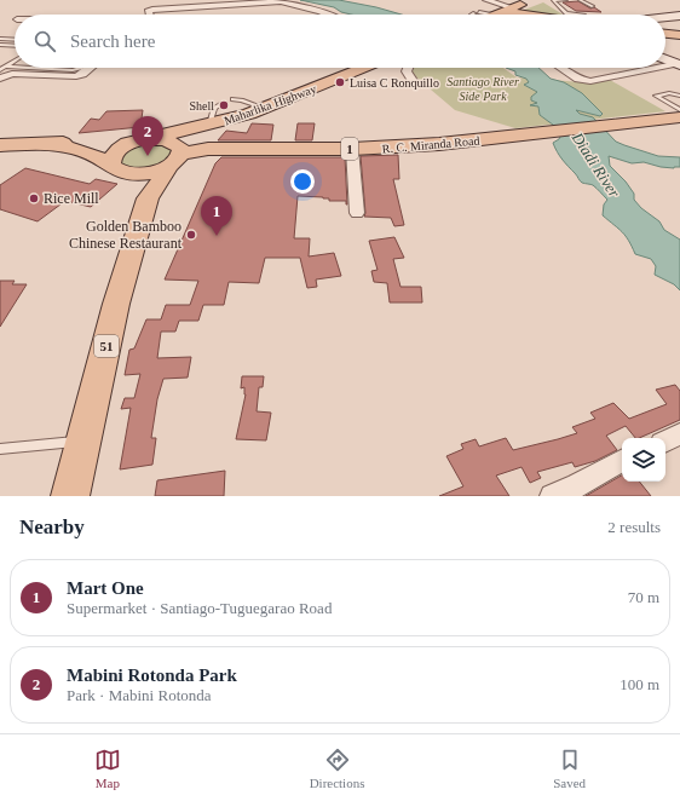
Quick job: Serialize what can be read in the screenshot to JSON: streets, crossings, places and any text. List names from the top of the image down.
{
  "streets": {
    "main road": [
      "Maharlika Highway",
      "R. C. Miranda Road",
      "1",
      "51"
    ]
  },
  "crossings": [
    ["Maharlika Highway", "1"],
    ["R. C. Miranda Road", "1"],
    ["R. C. Miranda Road", "51"],
    ["1", "51"]
  ],
  "water": ["Diadi River"],
  "parks": ["Santiago River Side Park"],
  "places": [
    "Luisa C Ronquillo",
    "Shell",
    "Rice Mill",
    "Golden Bamboo Chinese Restaurant"
  ],
  "page": {
    "search": "Search here",
    "pins": ["2", "1"],
    "heading": ["Nearby", "2 results"],
    "list": [
      {
        "mark": "1",
        "name": "Mart One",
        "note": "Supermarket · Santiago-Tuguegarao Road",
        "value": "70 m"
      },
      {
        "mark": "2",
        "name": "Mabini Rotonda Park",
        "note": "Park · Mabini Rotonda",
        "value": "100 m"
      }
    ],
    "nav": ["Map", "Directions", "Saved"]
  }
}
